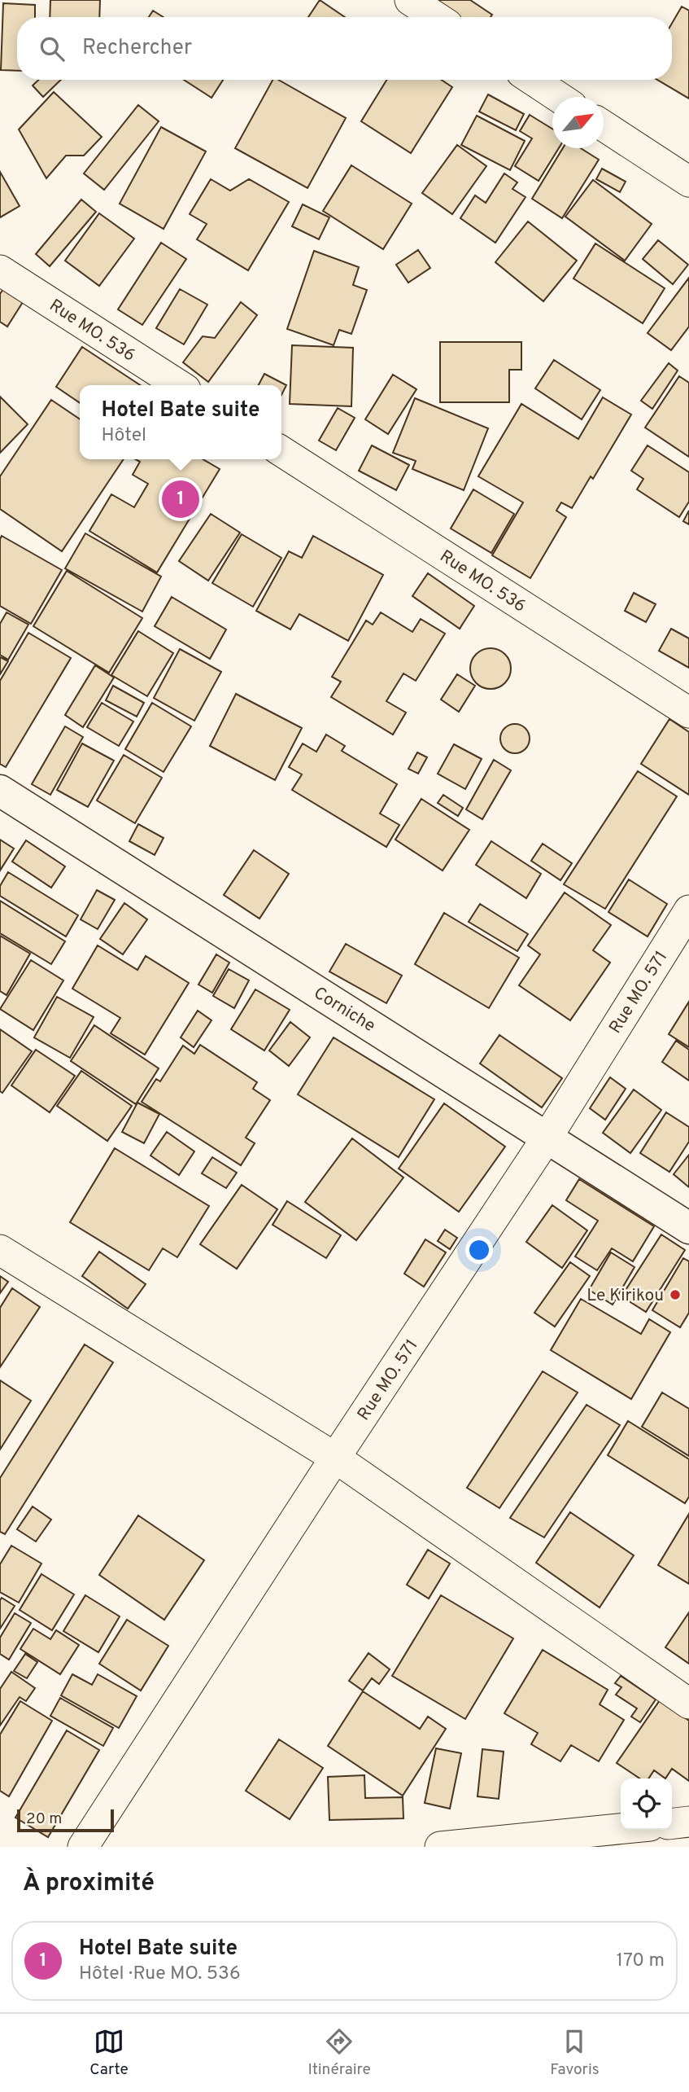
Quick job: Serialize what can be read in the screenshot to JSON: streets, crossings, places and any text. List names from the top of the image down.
{
  "streets": {
    "street": ["Rue MO. 536", "Rue MO. 571", "Corniche"]
  },
  "crossings": [
    ["Rue MO. 571", "Corniche"]
  ],
  "places": ["Le Kirikou"],
  "scale_bar": "20 m",
  "north": "top right",
  "page": {
    "search": "Rechercher",
    "popup": ["Hotel Bate suite", "Hôtel"],
    "pins": "1",
    "scale": "20 m",
    "heading": "À proximité",
    "list": [
      {
        "mark": "1",
        "name": "Hotel Bate suite",
        "note": "Hôtel · Rue MO. 536",
        "value": "170 m"
      }
    ],
    "nav": ["Carte", "Itinéraire", "Favoris"]
  }
}
